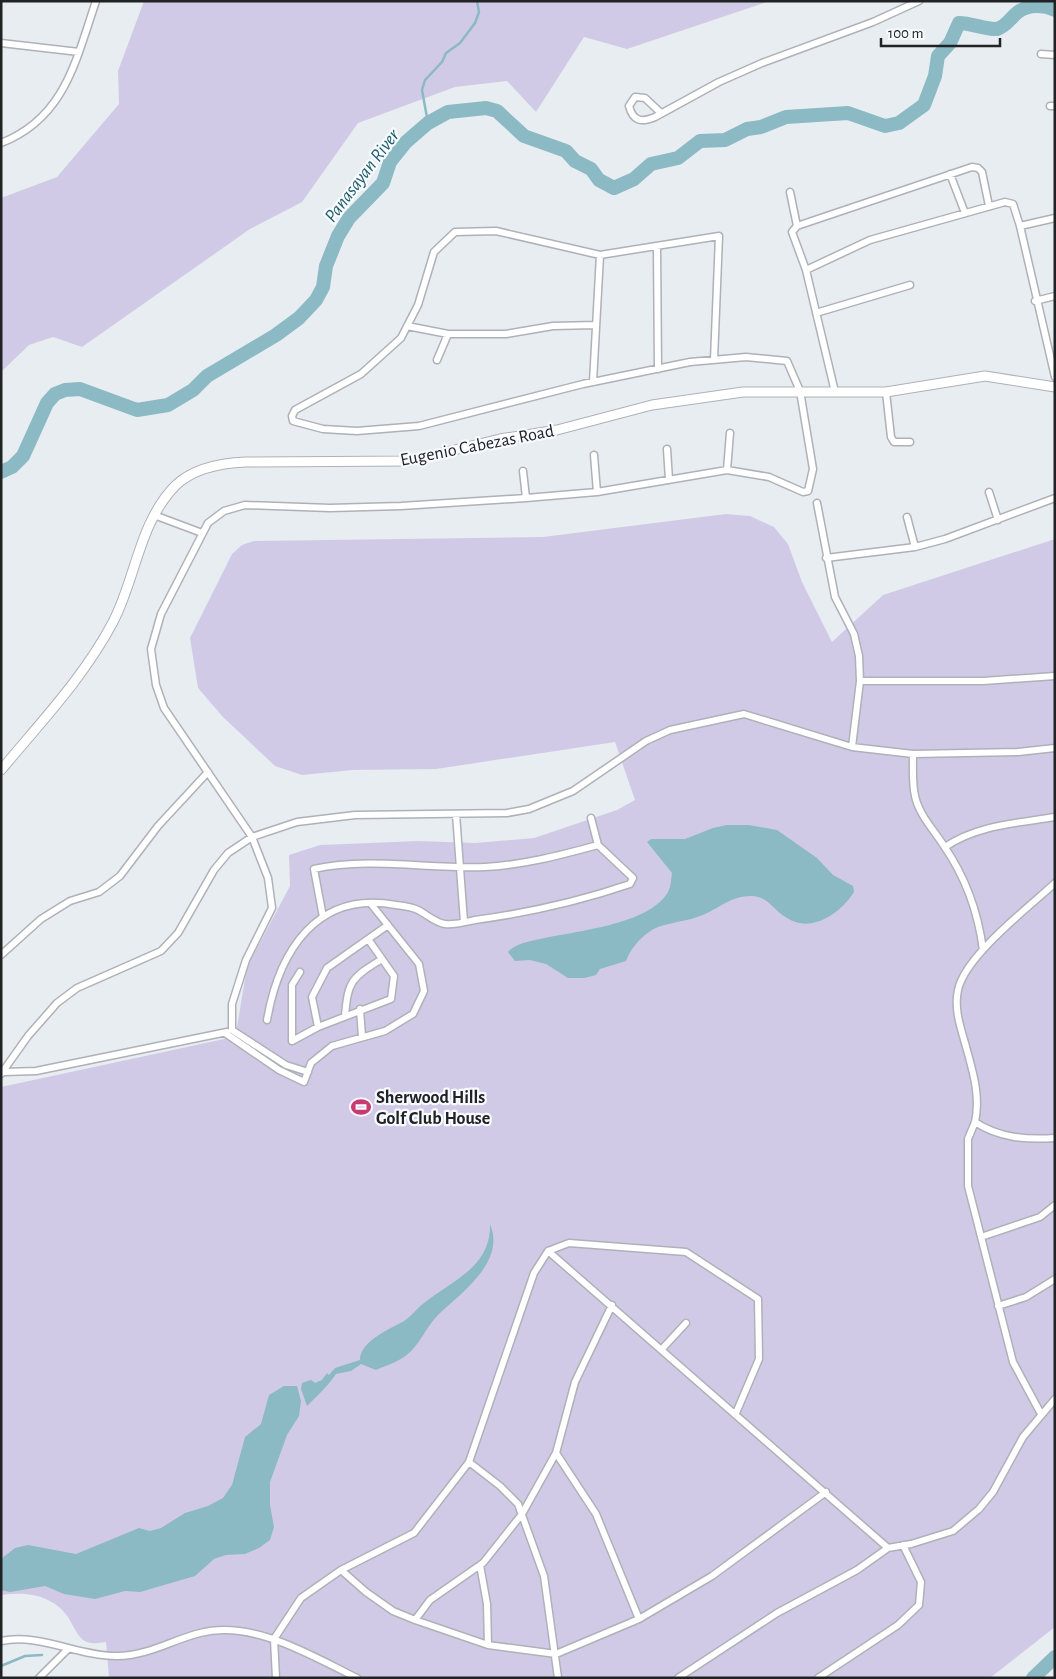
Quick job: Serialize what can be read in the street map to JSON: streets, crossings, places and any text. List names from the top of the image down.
{
  "streets": {
    "street": ["Eugenio Cabezas Road"]
  },
  "water": ["Panasayan River"],
  "places": {
    "sports": ["Sherwood Hills Golf Club House"]
  },
  "scale_bar": "100 m"
}
